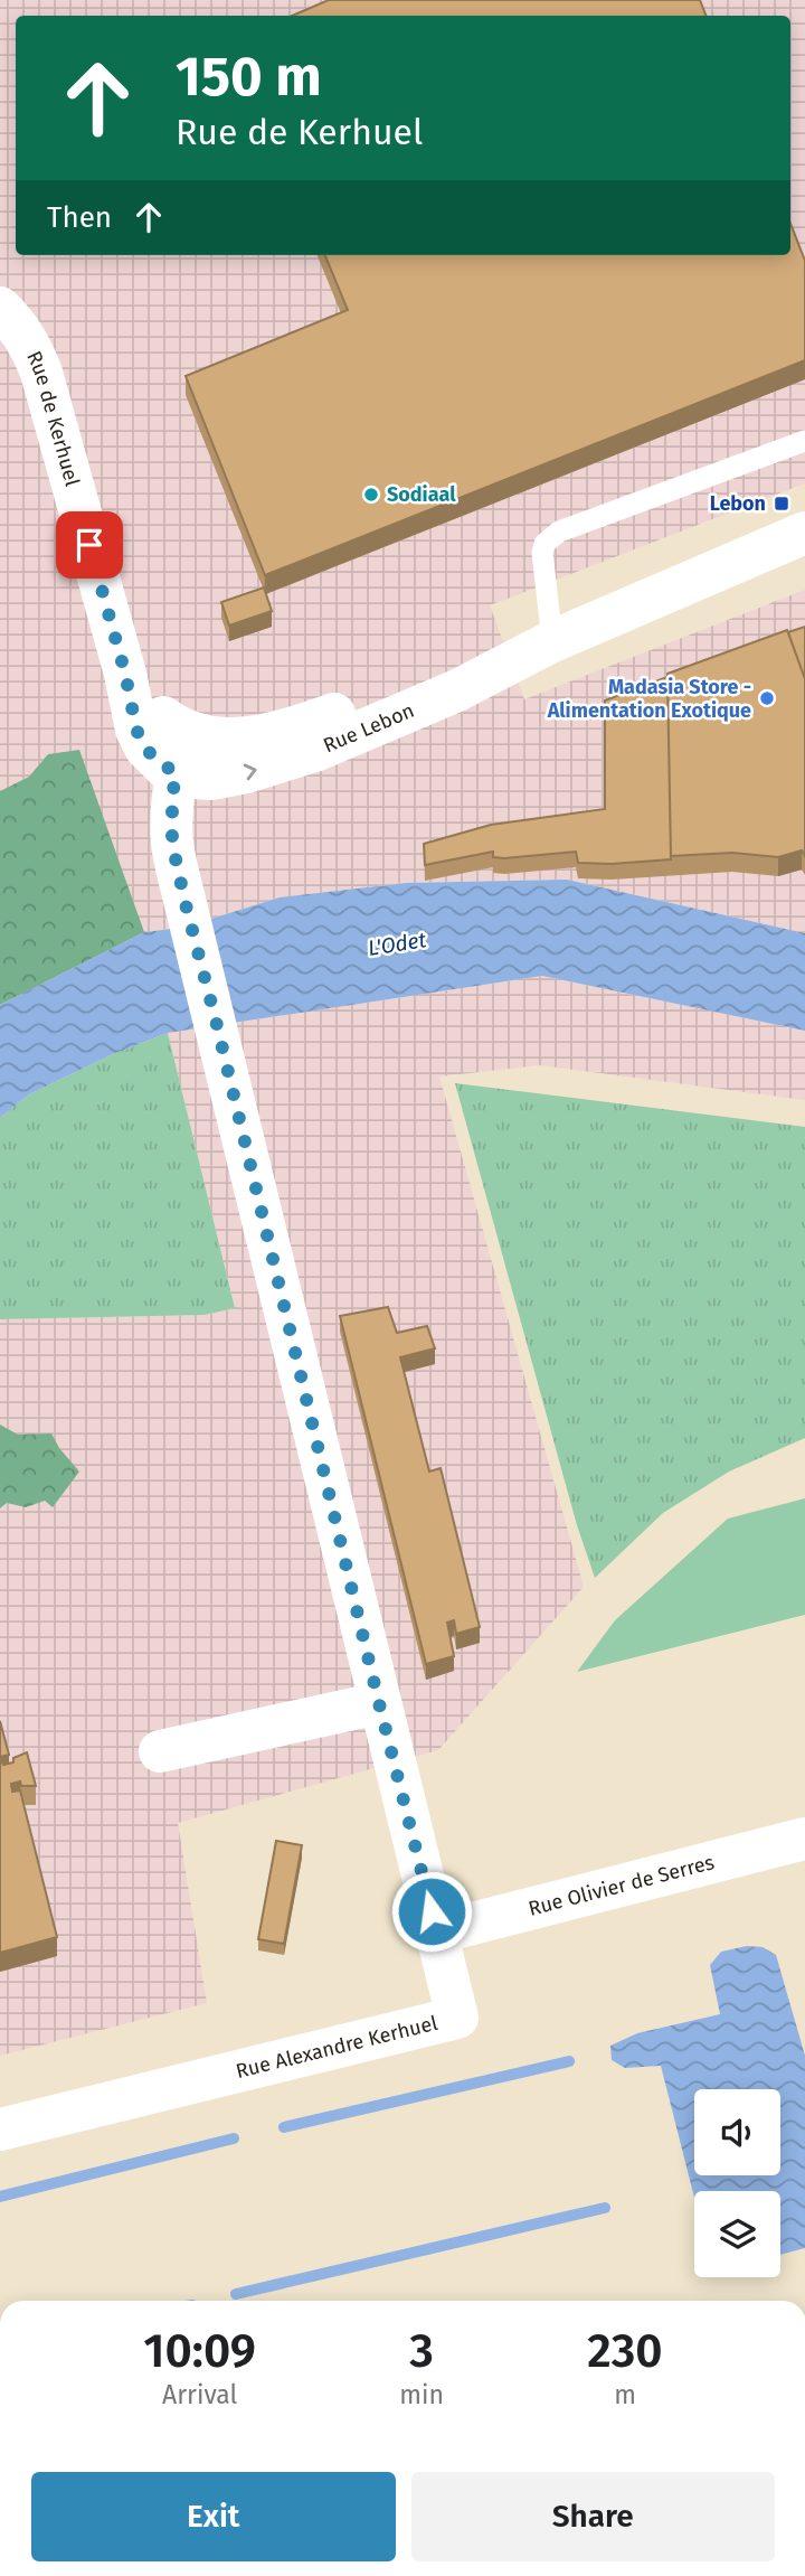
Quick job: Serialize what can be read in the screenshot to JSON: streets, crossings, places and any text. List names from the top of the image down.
{
  "streets": {
    "street": [
      "Rue de Kerhuel",
      "Rue Lebon",
      "Rue Olivier de Serres",
      "Rue Alexandre Kerhuel"
    ]
  },
  "crossings": [
    ["Rue de Kerhuel", "Rue Lebon"],
    ["Rue de Kerhuel", "Rue Alexandre Kerhuel"],
    ["Rue Lebon", "Rue Alexandre Kerhuel"],
    ["Rue Olivier de Serres", "Rue Alexandre Kerhuel"]
  ],
  "water": ["L'Odet"],
  "places": {
    "other": ["Sodiaal", "Madasia Store - Alimentation Exotique"],
    "transit": ["Lebon"]
  },
  "page": {
    "turn": ["150 m", "Rue de Kerhuel"],
    "then": "Then",
    "eta": [
      "10:09",
      "Arrival",
      "3",
      "min",
      "230",
      "m"
    ],
    "buttons": ["Exit", "Share"]
  }
}
